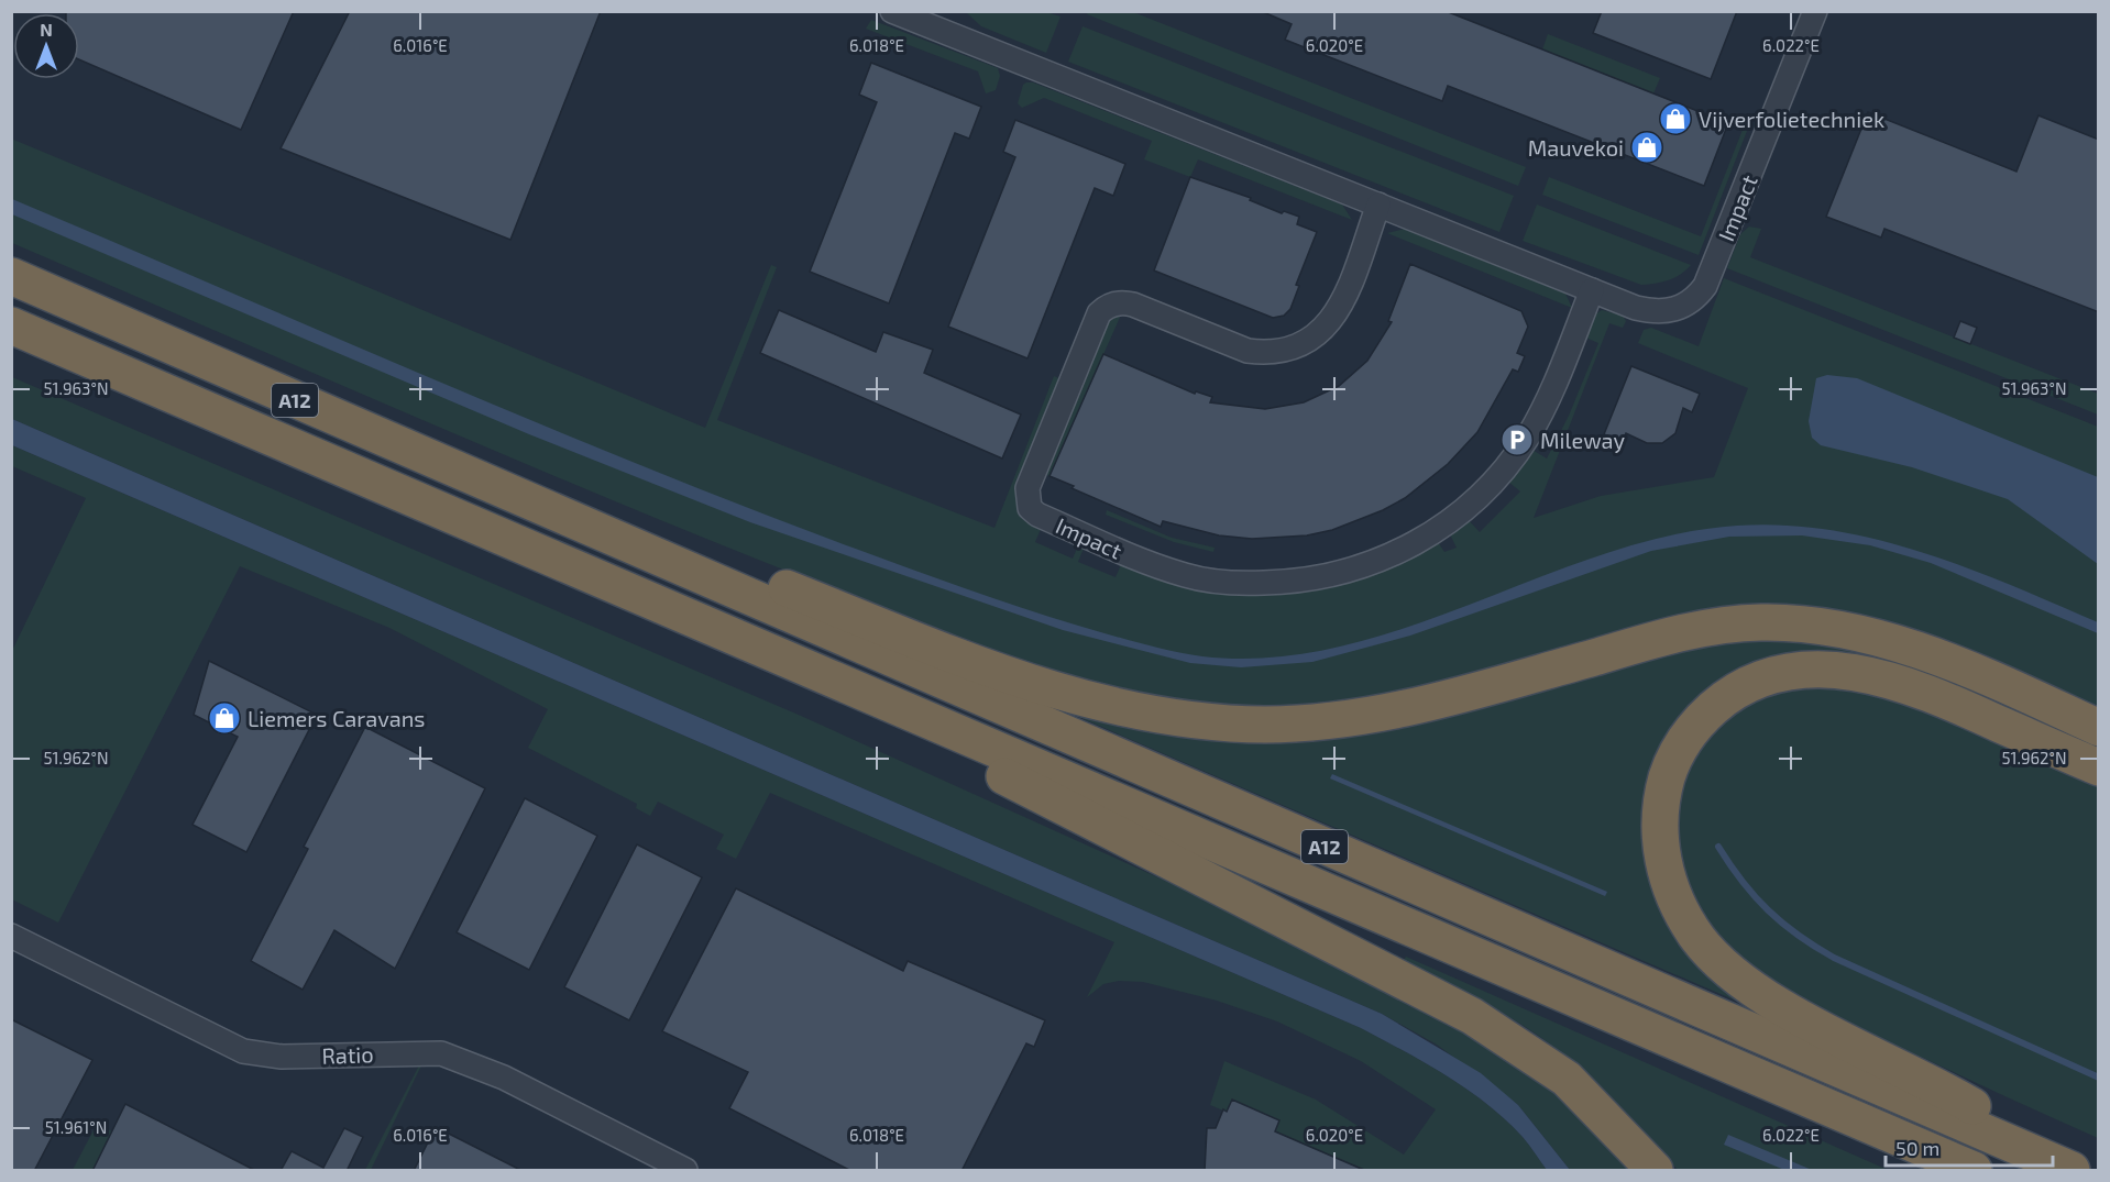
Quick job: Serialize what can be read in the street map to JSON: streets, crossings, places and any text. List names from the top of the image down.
{
  "streets": {
    "highway": ["A12"],
    "street": ["Impact", "Ratio"]
  },
  "places": {
    "shop": ["Vijverfolietechniek", "Mauvekoi", "Liemers Caravans"],
    "parking": ["Mileway"]
  },
  "scale_bar": "50 m",
  "north": "top",
  "coordinates": [
    "6.016°E",
    "6.018°E",
    "6.020°E",
    "6.022°E",
    "51.963°N",
    "51.962°N",
    "51.961°N"
  ]
}
